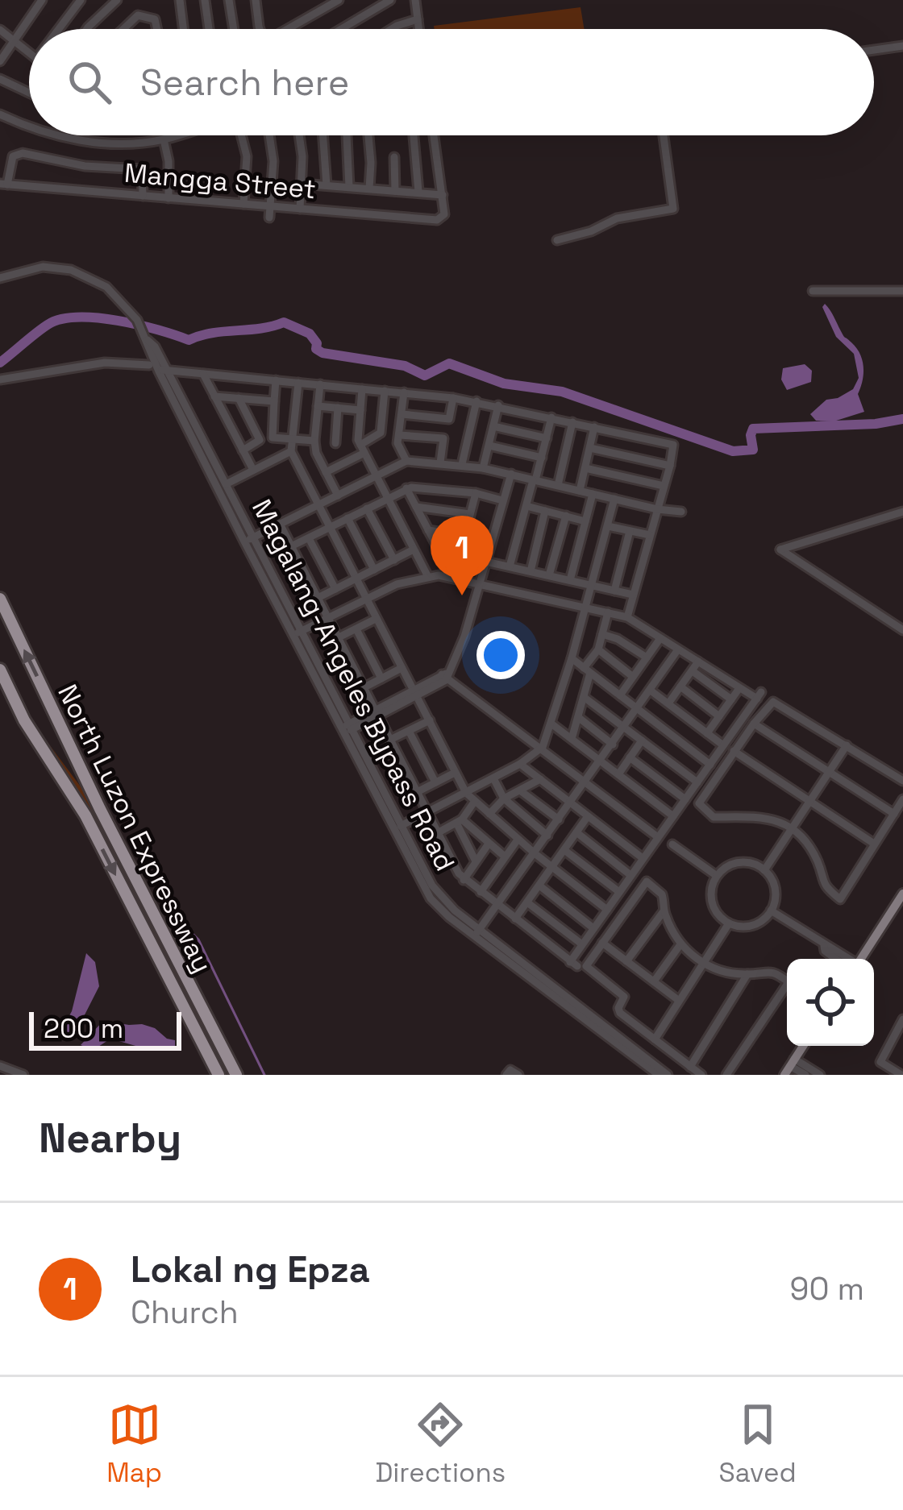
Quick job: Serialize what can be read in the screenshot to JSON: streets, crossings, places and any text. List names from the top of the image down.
{
  "streets": {
    "highway": ["North Luzon Expressway"],
    "street": ["Mangga Street", "Magalang-Angeles Bypass Road"]
  },
  "scale_bar": "200 m",
  "page": {
    "search": "Search here",
    "pins": "1",
    "scale": "200 m",
    "heading": "Nearby",
    "list": [
      {
        "mark": "1",
        "name": "Lokal ng Epza",
        "note": "Church",
        "value": "90 m"
      }
    ],
    "nav": ["Map", "Directions", "Saved"]
  }
}
